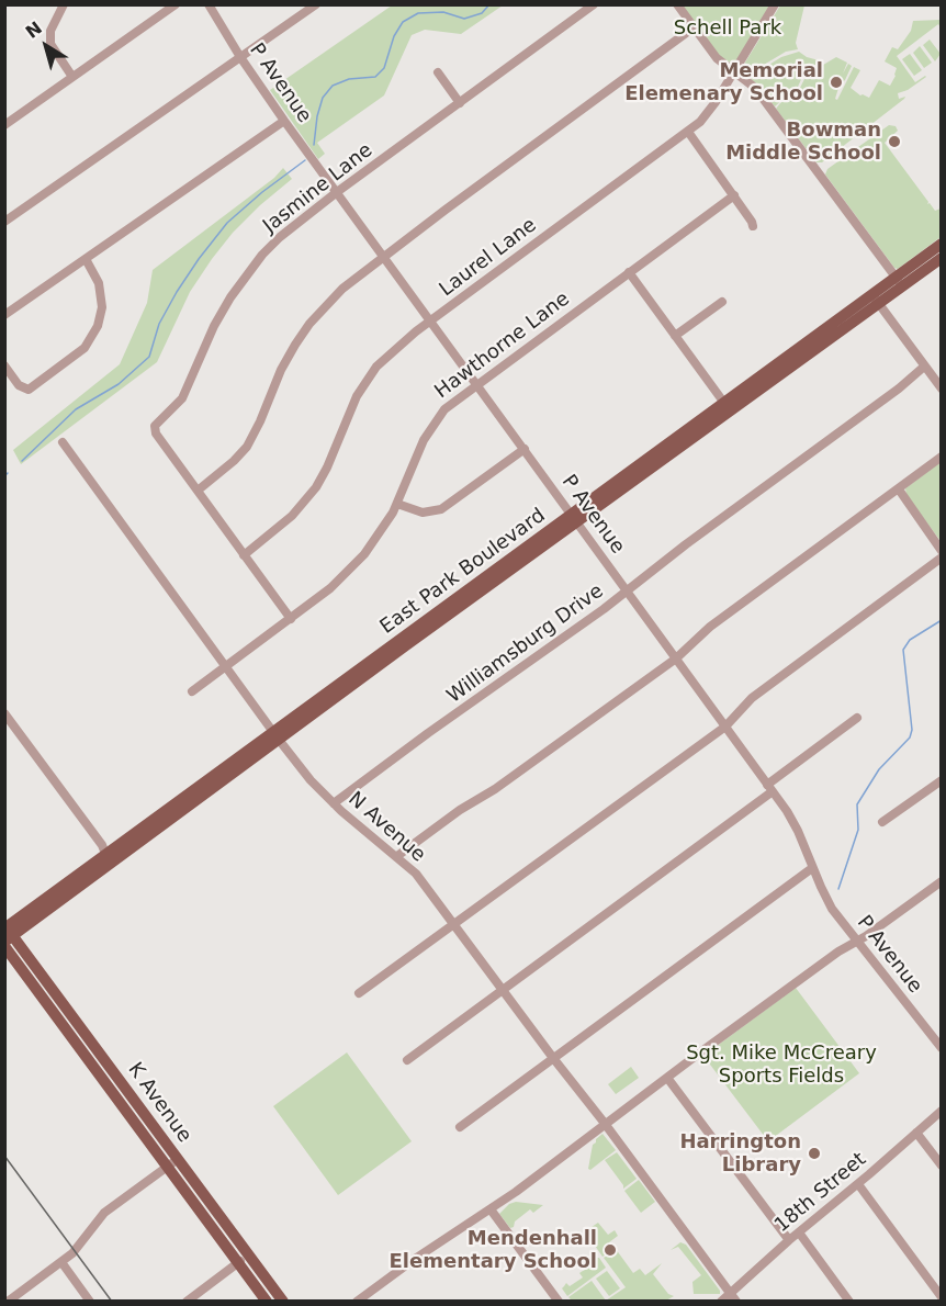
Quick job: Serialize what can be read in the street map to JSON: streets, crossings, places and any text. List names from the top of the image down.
{
  "streets": {
    "main road": ["East Park Boulevard", "K Avenue"],
    "street": [
      "P Avenue",
      "Jasmine Lane",
      "Laurel Lane",
      "Hawthorne Lane",
      "Williamsburg Drive",
      "N Avenue",
      "18th Street"
    ]
  },
  "crossings": [
    ["P Avenue", "Jasmine Lane"],
    ["P Avenue", "Laurel Lane"],
    ["P Avenue", "Hawthorne Lane"],
    ["P Avenue", "East Park Boulevard"],
    ["P Avenue", "Williamsburg Drive"],
    ["Jasmine Lane", "Laurel Lane"],
    ["Jasmine Lane", "Hawthorne Lane"],
    ["Hawthorne Lane", "N Avenue"],
    ["East Park Boulevard", "N Avenue"],
    ["East Park Boulevard", "K Avenue"],
    ["Williamsburg Drive", "N Avenue"],
    ["N Avenue", "18th Street"]
  ],
  "parks": ["Schell Park", "Sgt. Mike McCreary Sports Fields"],
  "places": [
    "Memorial Elemenary School",
    "Bowman Middle School",
    "Harrington Library",
    "Mendenhall Elementary School"
  ],
  "north": "top left"
}
